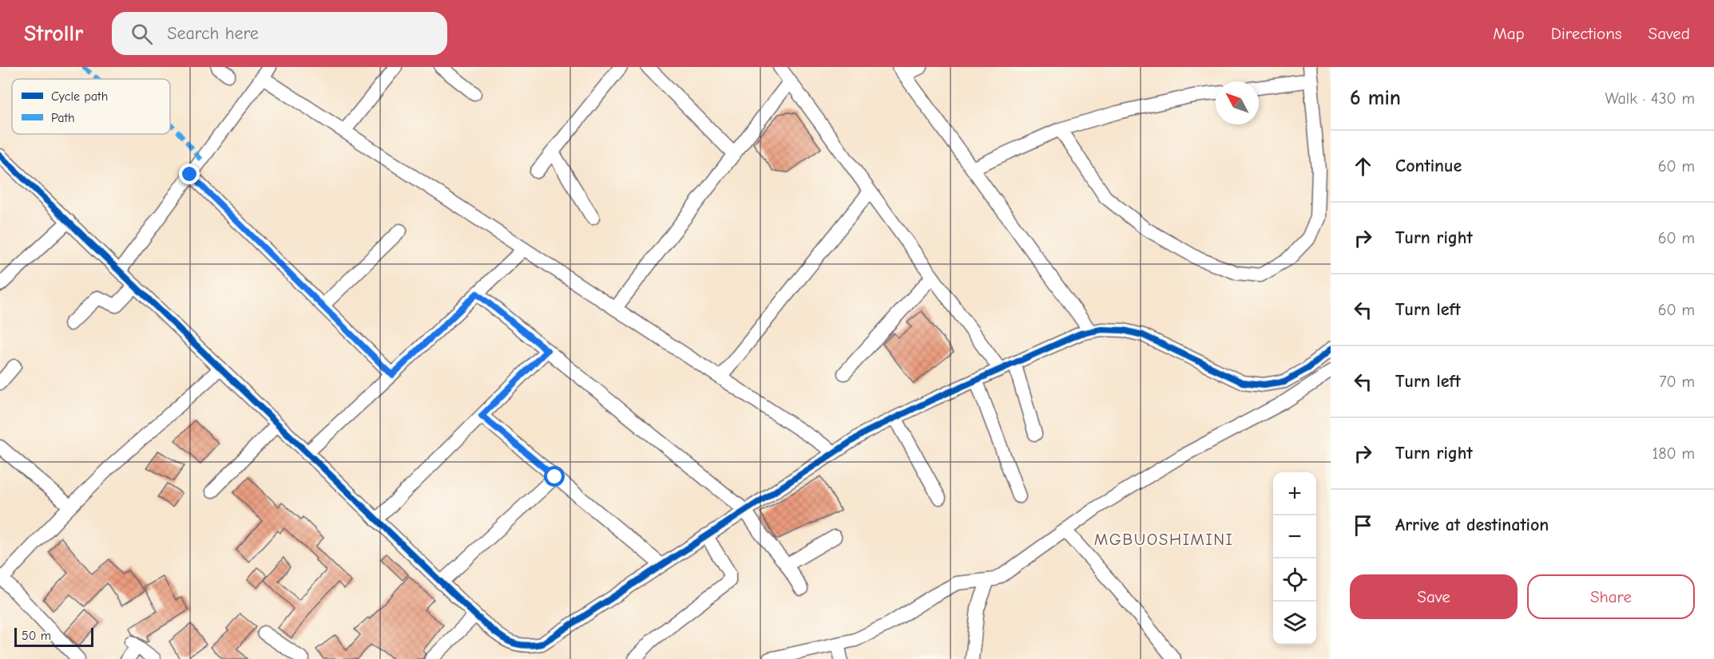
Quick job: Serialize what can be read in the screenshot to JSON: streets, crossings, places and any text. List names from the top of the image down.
{
  "districts": ["MGBUOSHIMINI"],
  "legend": ["Cycle path", "Path"],
  "scale_bar": "50 m",
  "north": "top left",
  "page": {
    "header": "Strollr",
    "search": "Search here",
    "nav": ["Map", "Directions", "Saved"],
    "heading": ["6 min", "Walk · 430 m"],
    "list": [
      ["Continue", "60 m"],
      ["Turn right", "60 m"],
      ["Turn left", "60 m"],
      ["Turn left", "70 m"],
      ["Turn right", "180 m"],
      "Arrive at destination"
    ],
    "map_buttons": ["+", "−"],
    "buttons": ["Save", "Share"],
    "scale": "50 m"
  }
}
